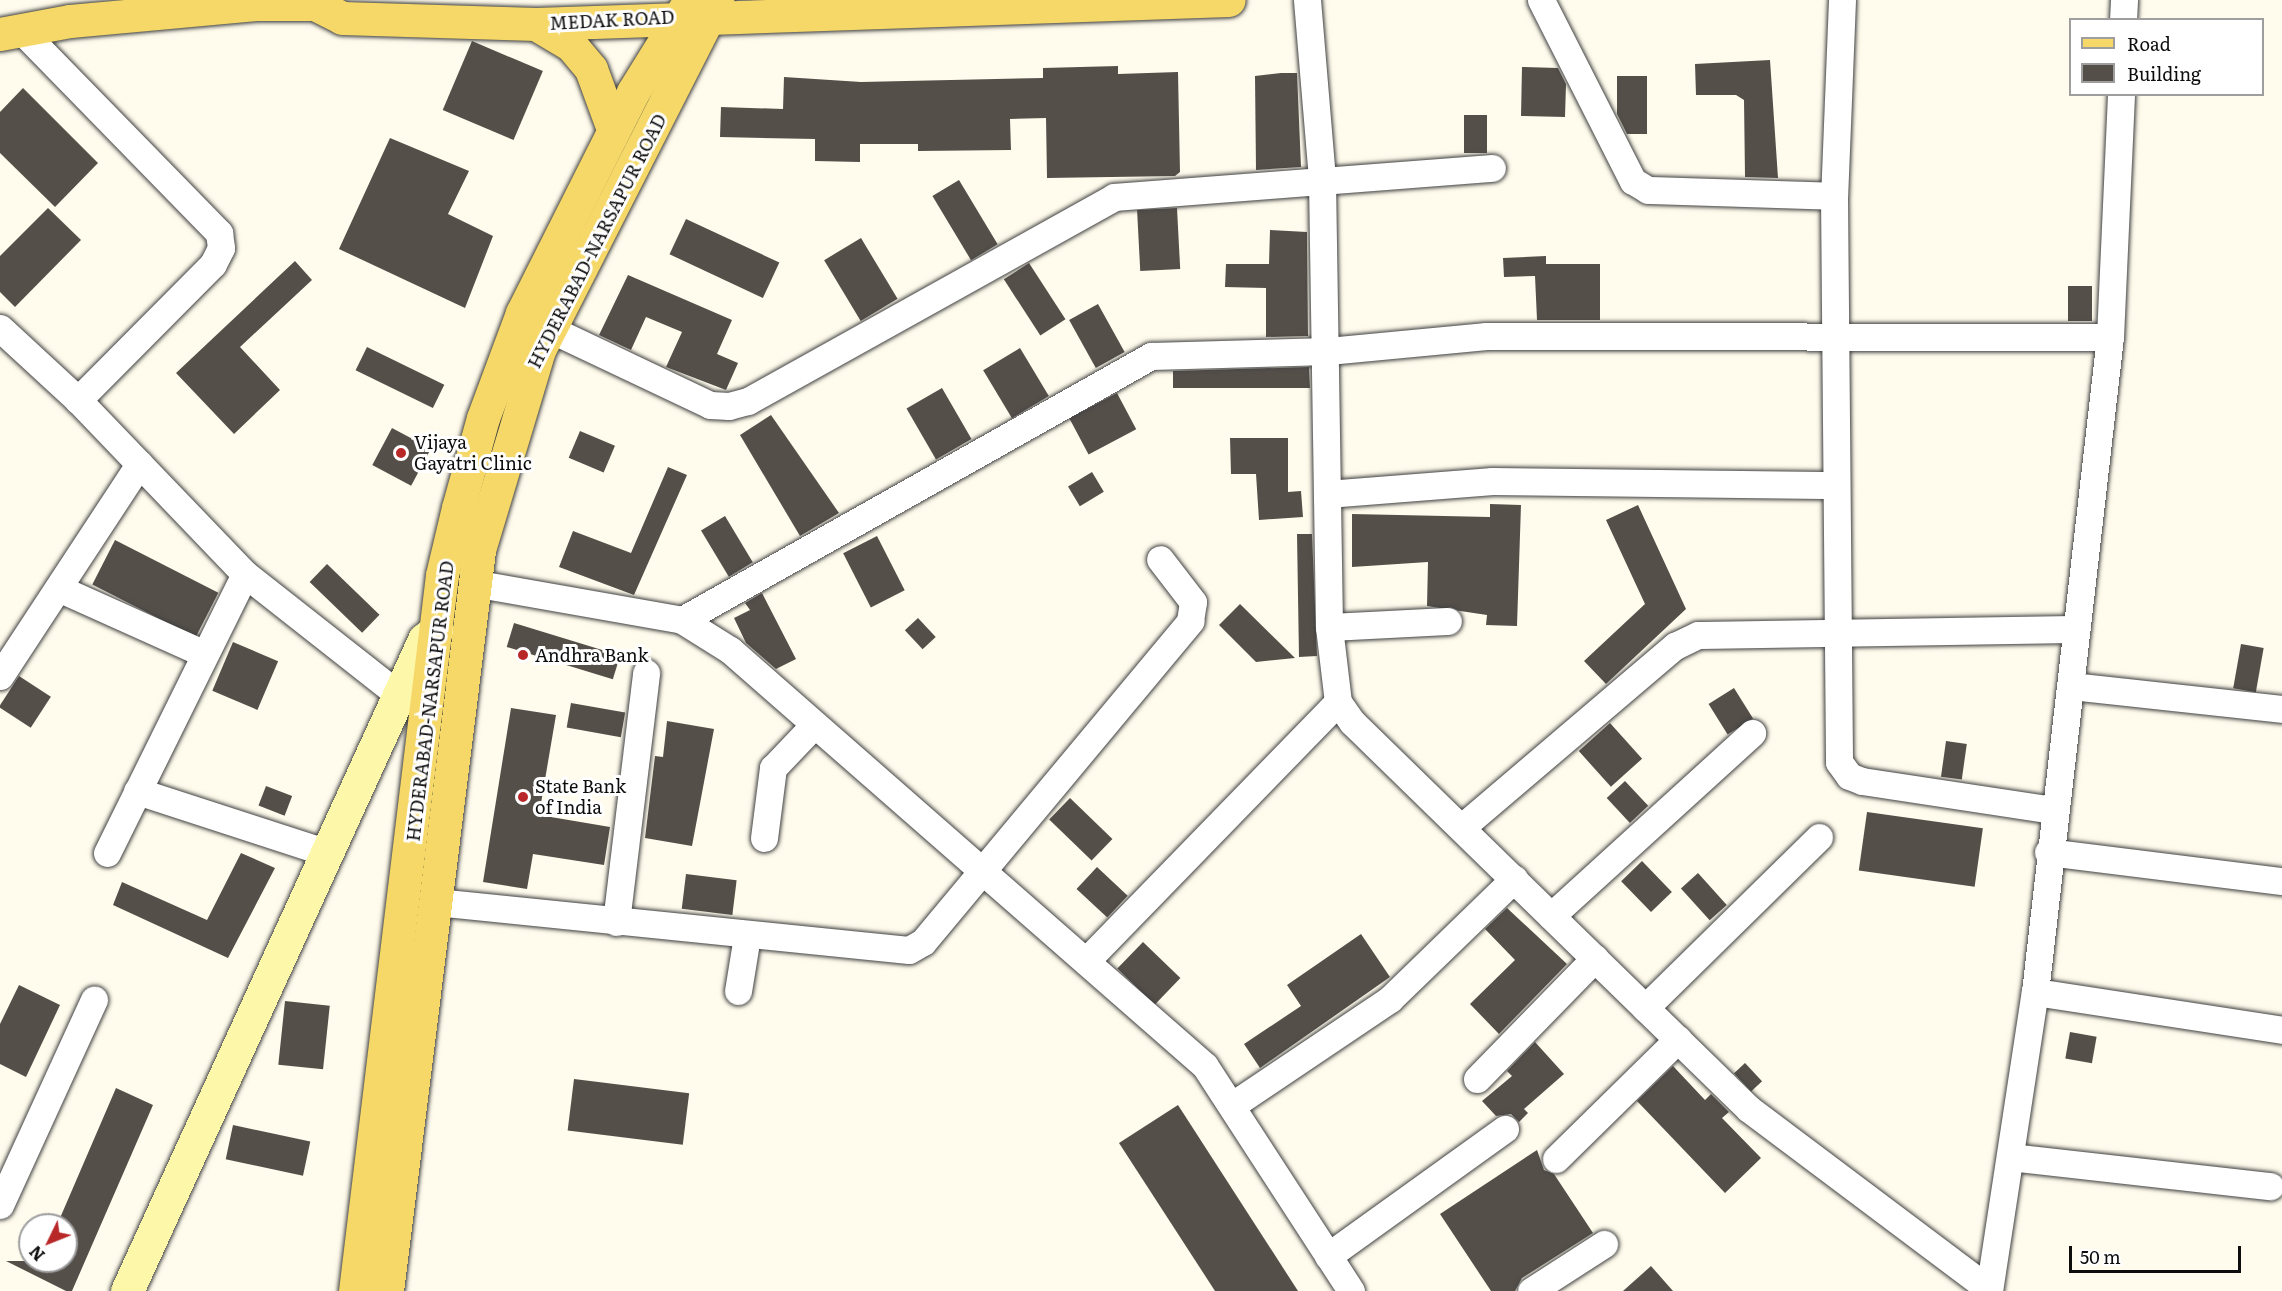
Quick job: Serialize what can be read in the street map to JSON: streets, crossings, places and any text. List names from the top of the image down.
{
  "streets": {
    "main road": ["MEDAK ROAD", "HYDERABAD-NARSAPUR ROAD"]
  },
  "crossings": [
    ["MEDAK ROAD", "HYDERABAD-NARSAPUR ROAD"]
  ],
  "places": ["Vijaya Gayatri Clinic", "Andhra Bank", "State Bank of India"],
  "legend": ["Road", "Building"],
  "scale_bar": "50 m",
  "north": "bottom left"
}
